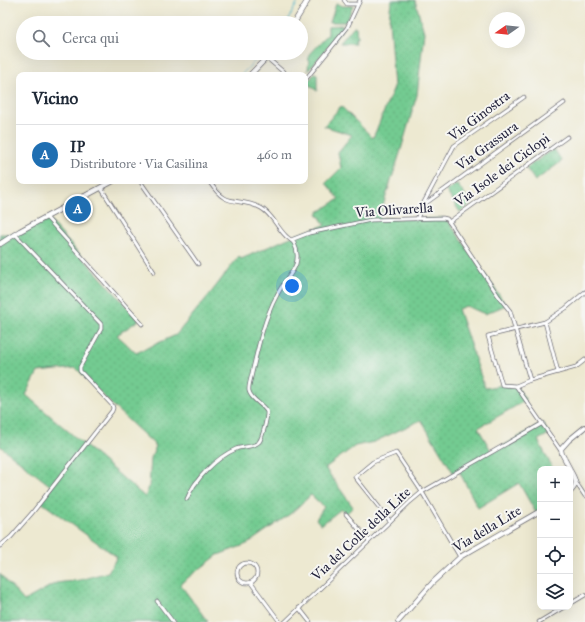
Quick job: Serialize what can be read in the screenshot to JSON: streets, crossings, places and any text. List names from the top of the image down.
{
  "streets": {
    "street": [
      "Via Ginostra",
      "Via Grassura",
      "Via Isole dei Ciclopi",
      "Via Olivarella",
      "Via della Lite",
      "Via del Colle della Lite"
    ]
  },
  "crossings": [
    ["Via Ginostra", "Via Grassura"],
    ["Via Ginostra", "Via Olivarella"],
    ["Via Isole dei Ciclopi", "Via Olivarella"]
  ],
  "north": "left",
  "page": {
    "search": "Cerca qui",
    "heading": "Vicino",
    "list": [
      {
        "mark": "A",
        "name": "IP",
        "note": "Distributore · Via Casilina",
        "value": "460 m"
      }
    ],
    "pins": "A",
    "map_buttons": ["+", "−"]
  }
}
